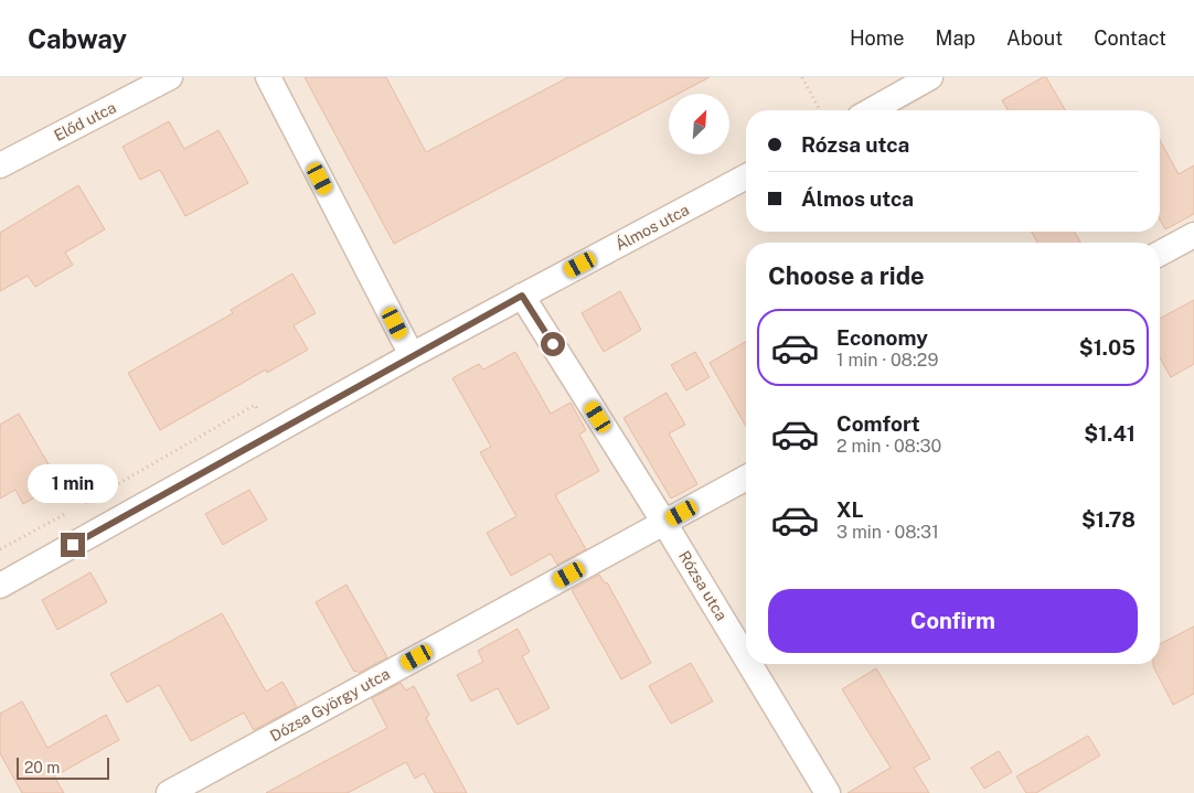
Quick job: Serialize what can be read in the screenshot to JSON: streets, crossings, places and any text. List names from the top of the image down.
{
  "streets": {
    "street": [
      "Előd utca",
      "Álmos utca",
      "Rózsa utca",
      "Dózsa György utca"
    ]
  },
  "crossings": [
    ["Álmos utca", "Rózsa utca"],
    ["Rózsa utca", "Dózsa György utca"]
  ],
  "scale_bar": "20 m",
  "north": "top right",
  "page": {
    "header": "Cabway",
    "nav": [
      "Home",
      "Map",
      "About",
      "Contact"
    ],
    "banner": ["Rózsa utca", "Álmos utca"],
    "heading": "Choose a ride",
    "list": [
      {
        "name": "Economy",
        "note": "1 min · 08:29",
        "value": "$1.05"
      },
      {
        "name": "Comfort",
        "note": "2 min · 08:30",
        "value": "$1.41"
      },
      {
        "name": "XL",
        "note": "3 min · 08:31",
        "value": "$1.78"
      }
    ],
    "bubble": "1 min",
    "buttons": "Confirm",
    "scale": "20 m"
  }
}
